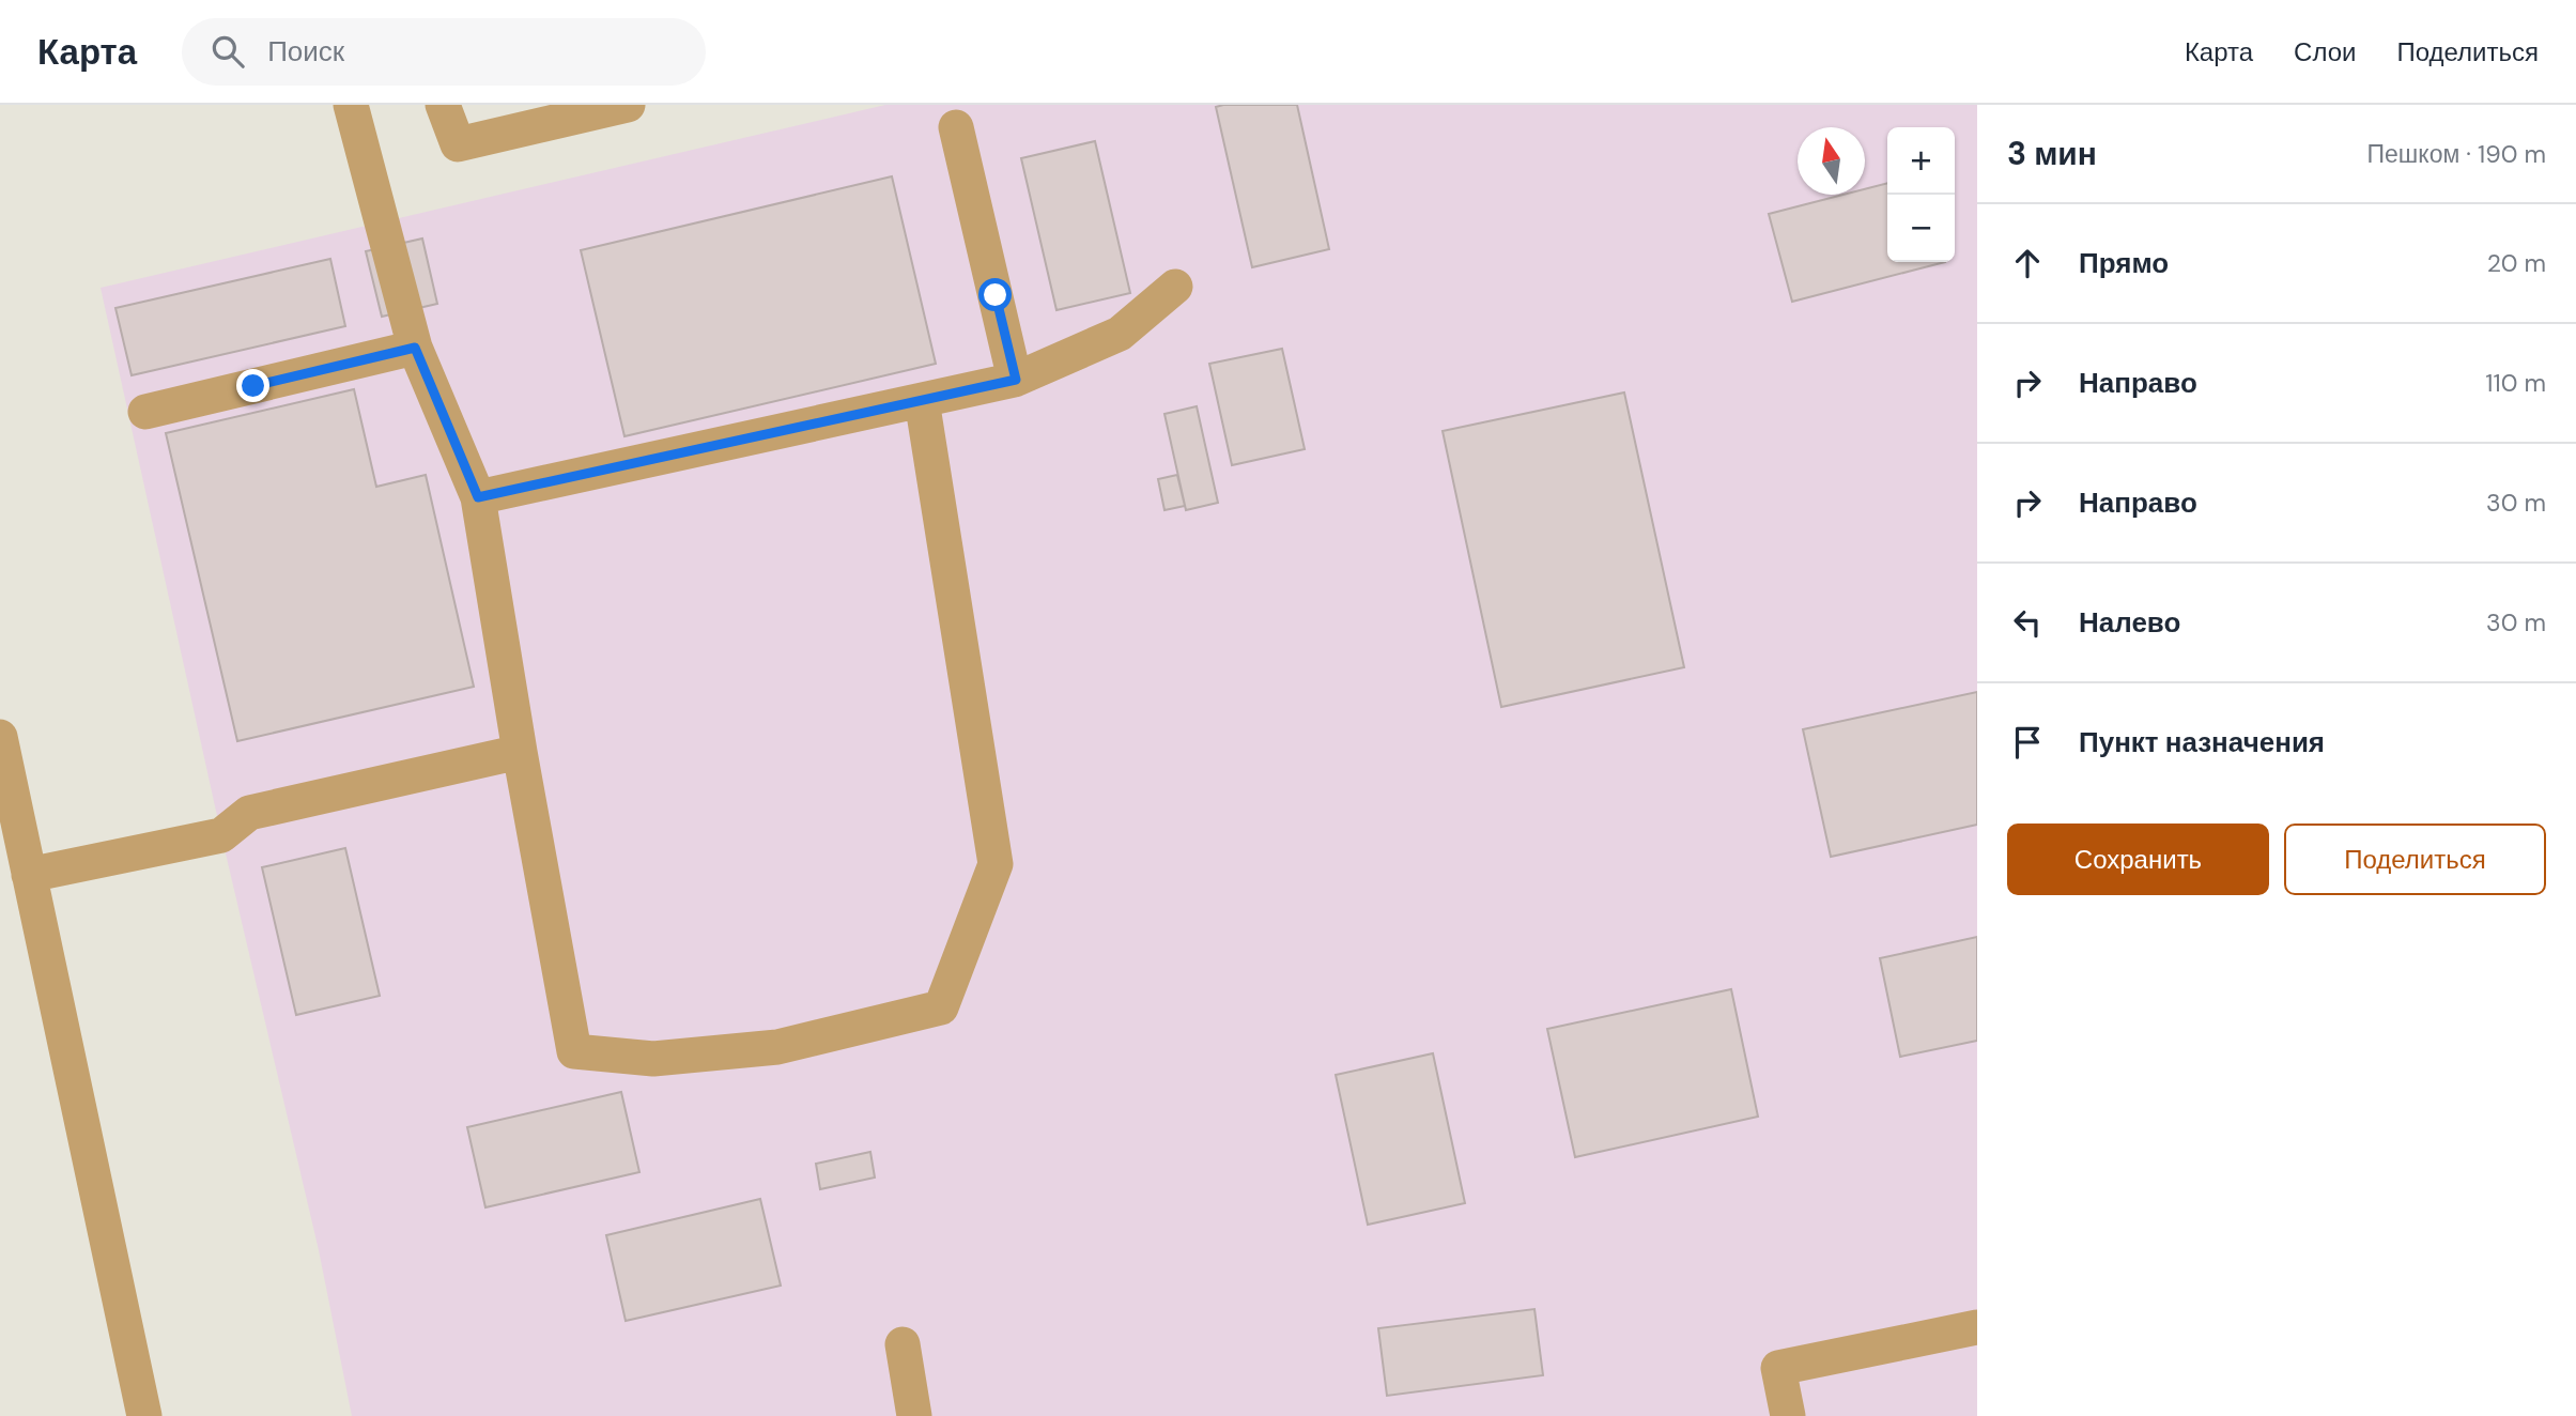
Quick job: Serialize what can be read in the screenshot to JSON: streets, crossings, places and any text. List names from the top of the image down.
{
  "north": "top",
  "page": {
    "header": "Карта",
    "search": "Поиск",
    "nav": ["Карта", "Слои", "Поделиться"],
    "heading": ["3 мин", "Пешком · 190 m"],
    "map_buttons": ["+", "−"],
    "list": [
      ["Прямо", "20 m"],
      ["Направо", "110 m"],
      ["Направо", "30 m"],
      ["Налево", "30 m"],
      "Пункт назначения"
    ],
    "buttons": ["Сохранить", "Поделиться"]
  }
}
